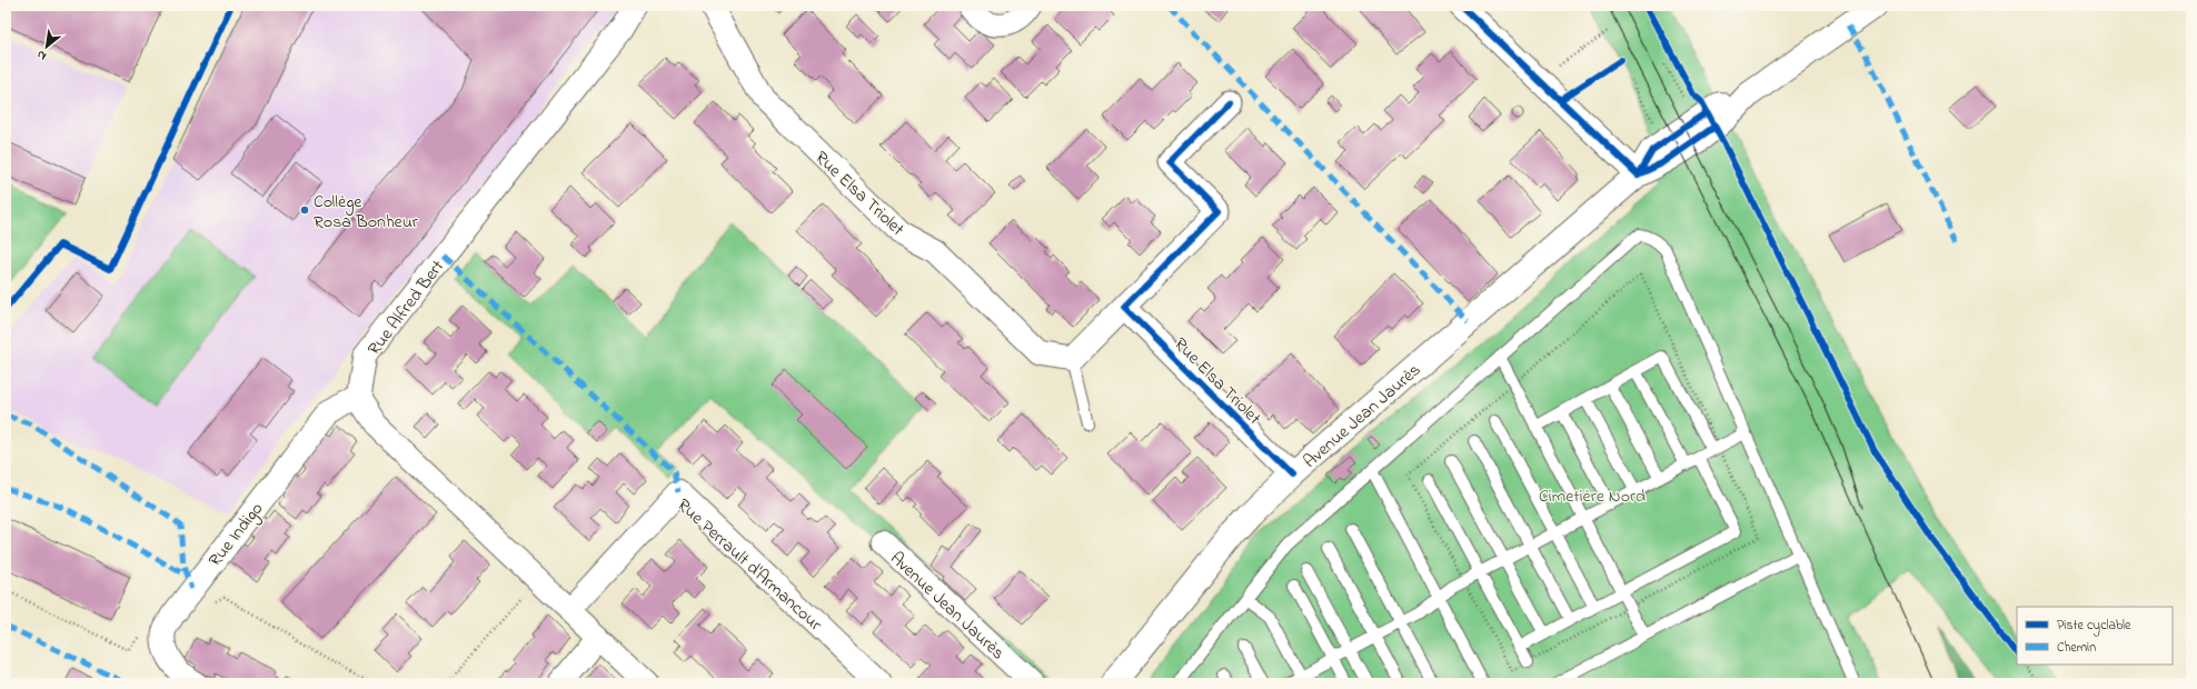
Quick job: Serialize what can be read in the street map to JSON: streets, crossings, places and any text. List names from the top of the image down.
{
  "streets": {
    "street": [
      "Rue Elsa Triolet",
      "Rue Alfred Bert",
      "Avenue Jean Jaurès",
      "Rue Indigo",
      "Rue Perrault d'Armancour"
    ]
  },
  "crossings": [
    ["Rue Elsa Triolet", "Avenue Jean Jaurès"],
    ["Rue Alfred Bert", "Rue Indigo"]
  ],
  "parks": ["Cimetière Nord"],
  "places": ["Collège Rosa Bonheur"],
  "legend": ["Piste cyclable", "Chemin"],
  "north": "bottom left"
}
